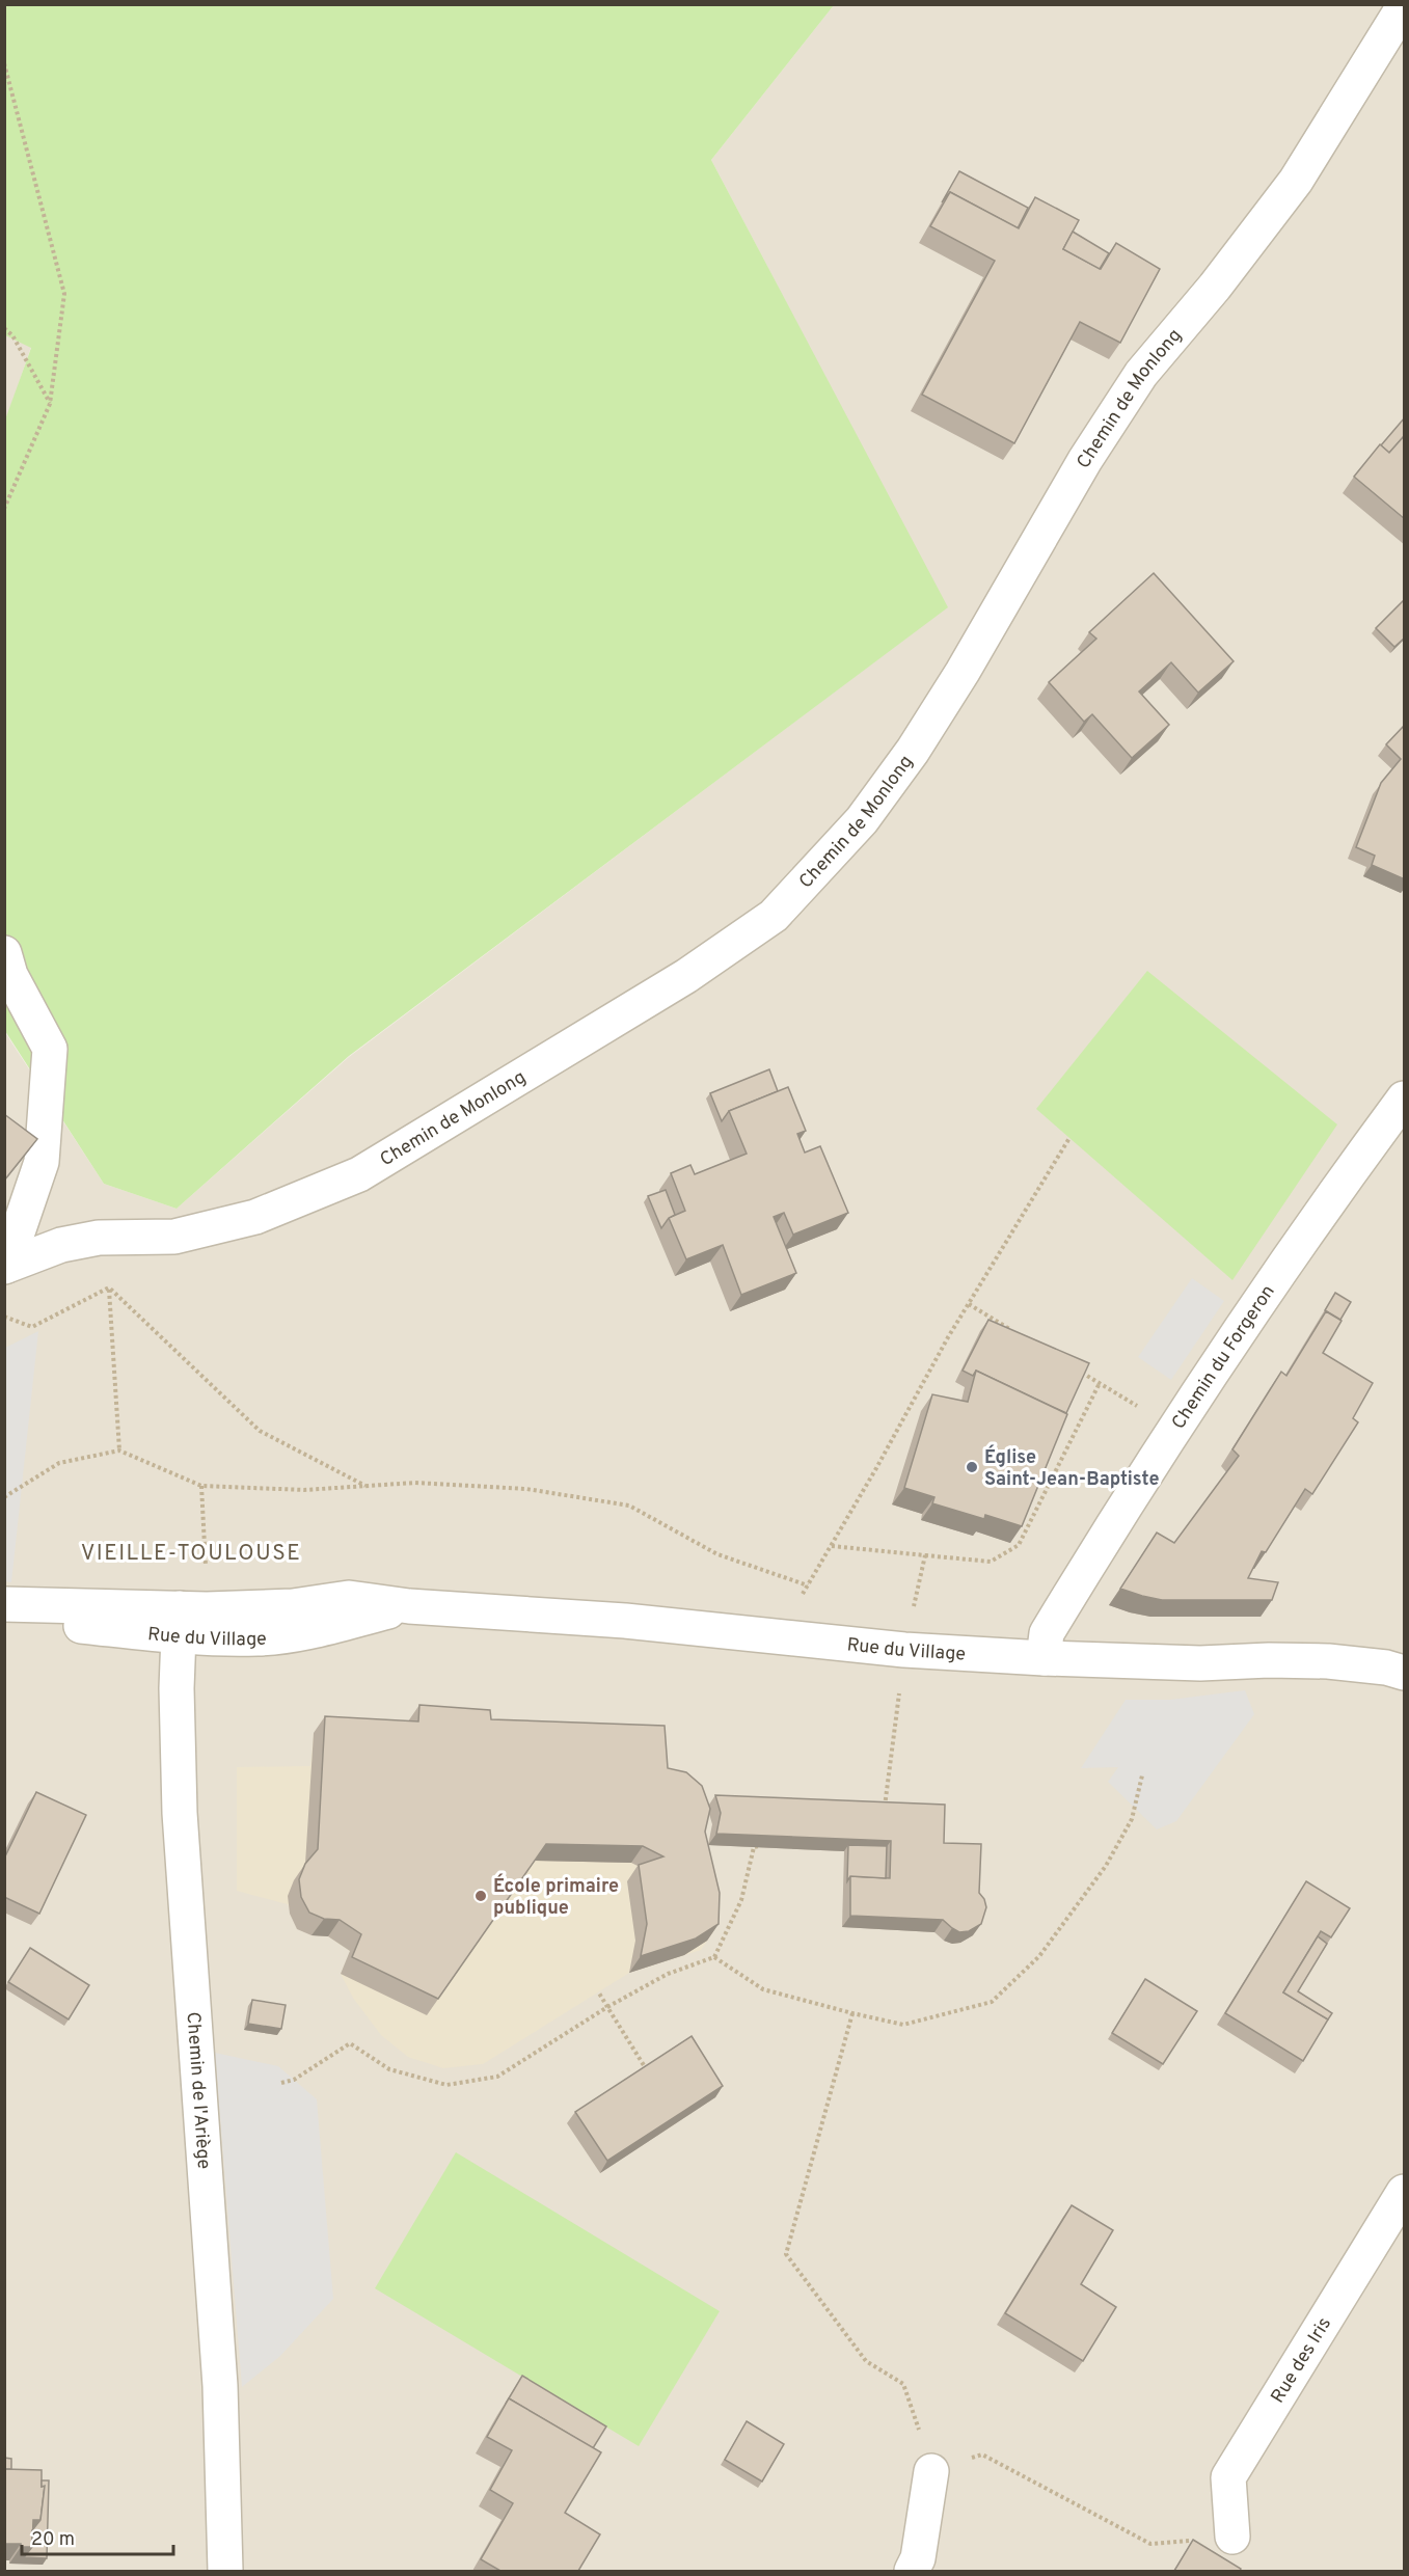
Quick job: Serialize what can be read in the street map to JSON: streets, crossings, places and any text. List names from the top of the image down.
{
  "streets": {
    "street": [
      "Chemin de Monlong",
      "Chemin du Forgeron",
      "Rue du Village",
      "Chemin de l'Ariège",
      "Rue des Iris"
    ]
  },
  "crossings": [
    ["Chemin du Forgeron", "Rue du Village"],
    ["Rue du Village", "Chemin de l'Ariège"]
  ],
  "districts": ["VIEILLE-TOULOUSE"],
  "places": ["Église Saint-Jean-Baptiste", "École primaire publique"],
  "scale_bar": "20 m"
}
